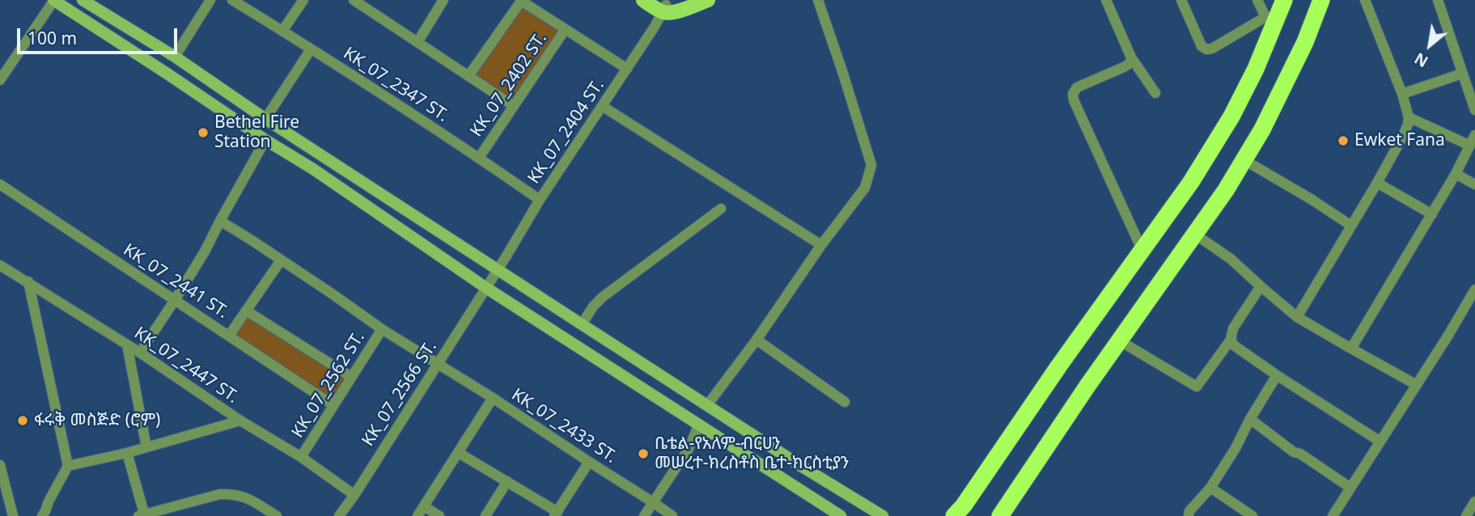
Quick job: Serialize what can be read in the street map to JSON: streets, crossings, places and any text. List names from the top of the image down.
{
  "streets": {
    "street": [
      "KK_07_2347 ST.",
      "KK_07_2402 ST.",
      "KK_07_2404 ST.",
      "KK_07_2441 ST.",
      "KK_07_2447 ST.",
      "KK_07_2562 ST.",
      "KK_07_2566 ST.",
      "KK_07_2433 ST."
    ]
  },
  "crossings": [
    ["KK_07_2347 ST.", "KK_07_2402 ST."],
    ["KK_07_2347 ST.", "KK_07_2404 ST."],
    ["KK_07_2404 ST.", "KK_07_2566 ST."],
    ["KK_07_2441 ST.", "KK_07_2562 ST."],
    ["KK_07_2447 ST.", "KK_07_2562 ST."],
    ["KK_07_2447 ST.", "KK_07_2566 ST."],
    ["KK_07_2562 ST.", "KK_07_2433 ST."],
    ["KK_07_2566 ST.", "KK_07_2433 ST."]
  ],
  "places": [
    "Bethel Fire Station",
    "Ewket Fana",
    "ፋሩቅ መስጅድ (ሮም)",
    "ቤቴል-የአለም-ብርሀን መሠረተ-ክረስቶስ ቤተ-ክርስቲያን"
  ],
  "scale_bar": "100 m",
  "north": "bottom left"
}
